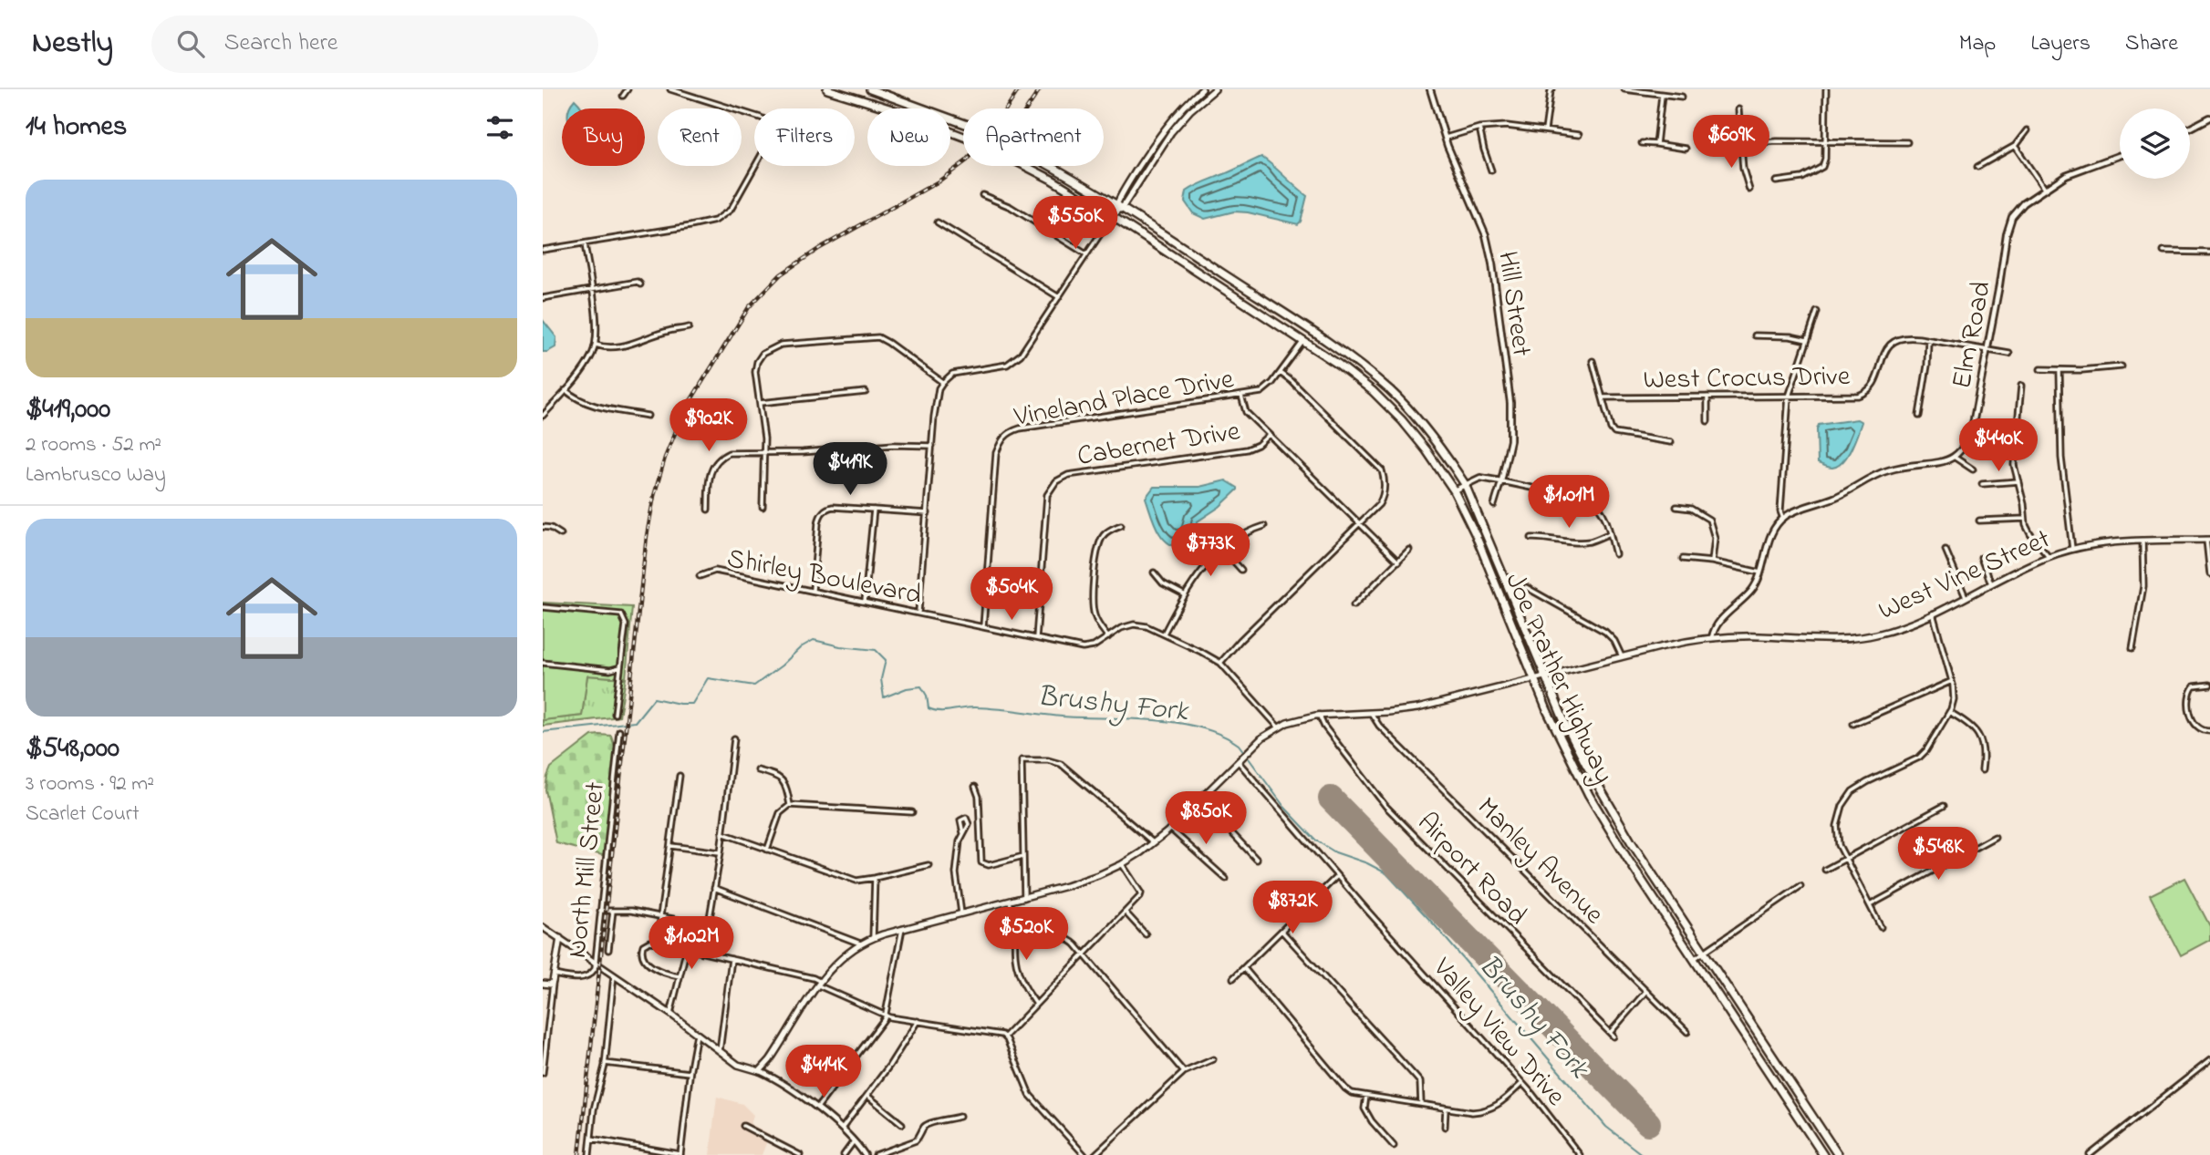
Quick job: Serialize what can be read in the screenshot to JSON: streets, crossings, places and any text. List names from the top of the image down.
{
  "streets": {
    "highway": ["Joe Prather Highway"],
    "main road": ["West Vine Street"],
    "street": [
      "Hill Street",
      "Elm Road",
      "West Crocus Drive",
      "Vineland Place Drive",
      "Cabernet Drive",
      "Shirley Boulevard",
      "Manley Avenue",
      "Airport Road",
      "North Mill Street",
      "Valley View Drive"
    ]
  },
  "crossings": [
    ["Elm Road", "West Crocus Drive"],
    ["Vineland Place Drive", "Shirley Boulevard"],
    ["Vineland Place Drive", "Joe Prather Highway"],
    ["Cabernet Drive", "Shirley Boulevard"],
    ["West Vine Street", "Shirley Boulevard"],
    ["West Vine Street", "Joe Prather Highway"],
    ["West Vine Street", "Manley Avenue"],
    ["West Vine Street", "Airport Road"],
    ["Manley Avenue", "Airport Road"]
  ],
  "water": ["Brushy Fork"],
  "page": {
    "header": "Nestly",
    "search": "Search here",
    "nav": ["Map", "Layers", "Share"],
    "heading": "14 homes",
    "chip": [
      "Buy",
      "Rent",
      "Filters",
      "New",
      "Apartment"
    ],
    "price": [
      "$609K",
      "$550K",
      "$902K",
      "$440K",
      "$419K",
      "$1.01M",
      "$773K",
      "$504K",
      "$850K",
      "$548K",
      "$872K",
      "$520K",
      "$1.02M",
      "$414K"
    ],
    "list": [
      {
        "name": "$419,000",
        "note": "2 rooms · 52 m² · Lambrusco Way"
      },
      {
        "name": "$548,000",
        "note": "3 rooms · 92 m² · Scarlet Court"
      }
    ]
  }
}
